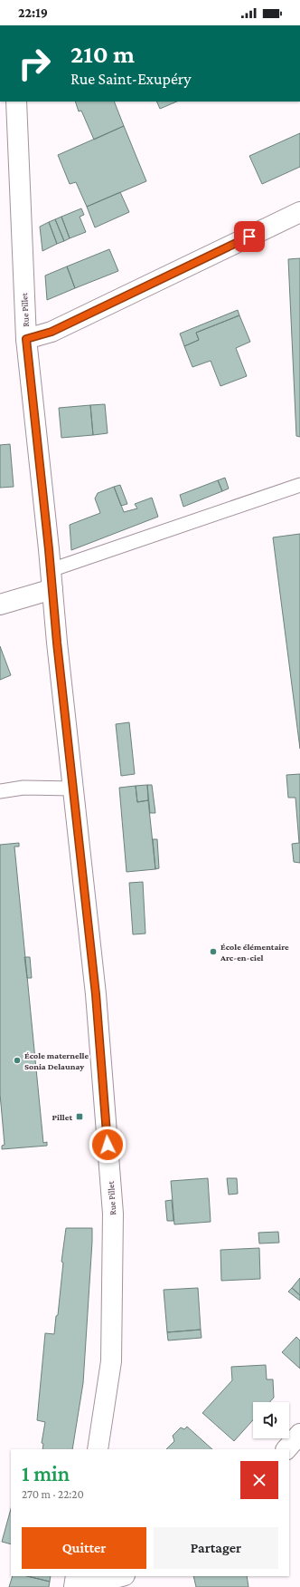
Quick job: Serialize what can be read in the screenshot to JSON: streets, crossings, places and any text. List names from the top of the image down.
{
  "streets": {
    "street": ["Rue Pillet"]
  },
  "places": {
    "other": ["École élémentaire Arc-en-ciel", "École maternelle Sonia Delaunay"],
    "transit": ["Pillet"]
  },
  "page": {
    "status": "22:19",
    "turn": ["210 m", "Rue Saint-Exupéry"],
    "heading": ["1 min", "270 m · 22:20"],
    "buttons": ["Quitter", "Partager"]
  }
}
